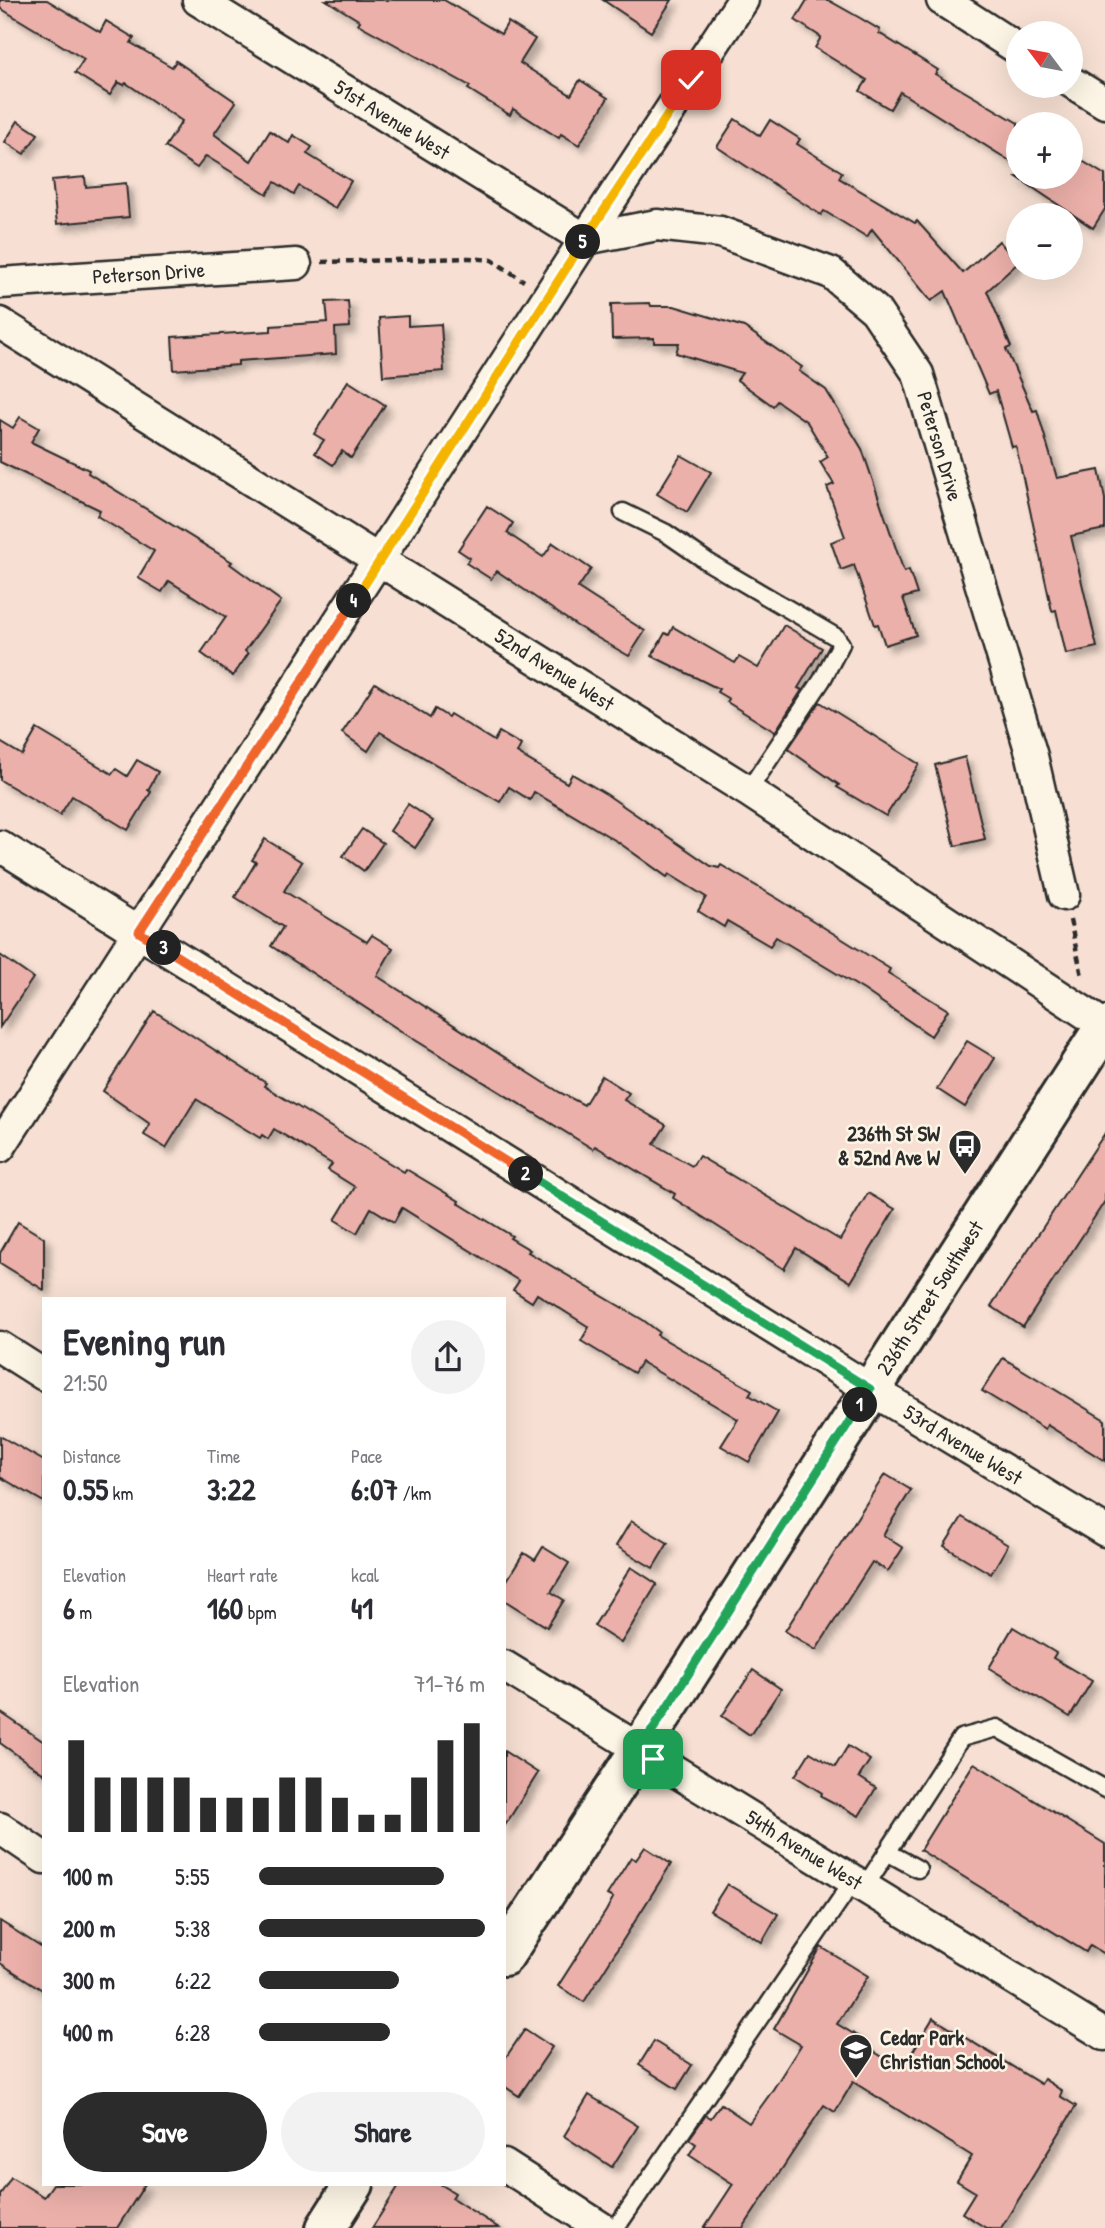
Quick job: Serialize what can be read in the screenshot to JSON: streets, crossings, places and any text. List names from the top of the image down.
{
  "streets": {
    "main road": ["236th Street Southwest"],
    "street": [
      "51st Avenue West",
      "Peterson Drive",
      "52nd Avenue West",
      "53rd Avenue West",
      "54th Avenue West"
    ]
  },
  "crossings": [
    ["51st Avenue West", "Peterson Drive"],
    ["52nd Avenue West", "236th Street Southwest"],
    ["236th Street Southwest", "53rd Avenue West"],
    ["236th Street Southwest", "54th Avenue West"]
  ],
  "places": {
    "bus stop": ["236th St SW & 52nd Ave W"],
    "school or university": ["Cedar Park Christian School"]
  },
  "north": "top left",
  "page": {
    "map_buttons": ["+", "−"],
    "pins": [
      "5",
      "4",
      "3",
      "2",
      "1"
    ],
    "heading": ["Evening run", "21:50"],
    "stats": [
      ["Distance", "0.55 km"],
      ["Time", "3:22"],
      ["Pace", "6:07 /km"],
      ["Elevation", "6 m"],
      ["Heart rate", "160 bpm"],
      ["kcal", "41"]
    ],
    "chart": ["Elevation", "71–76 m"],
    "list": [
      {
        "name": "100 m",
        "note": "5:55"
      },
      {
        "name": "200 m",
        "note": "5:38"
      },
      {
        "name": "300 m",
        "note": "6:22"
      },
      {
        "name": "400 m",
        "note": "6:28"
      }
    ],
    "buttons": ["Save", "Share"]
  }
}
